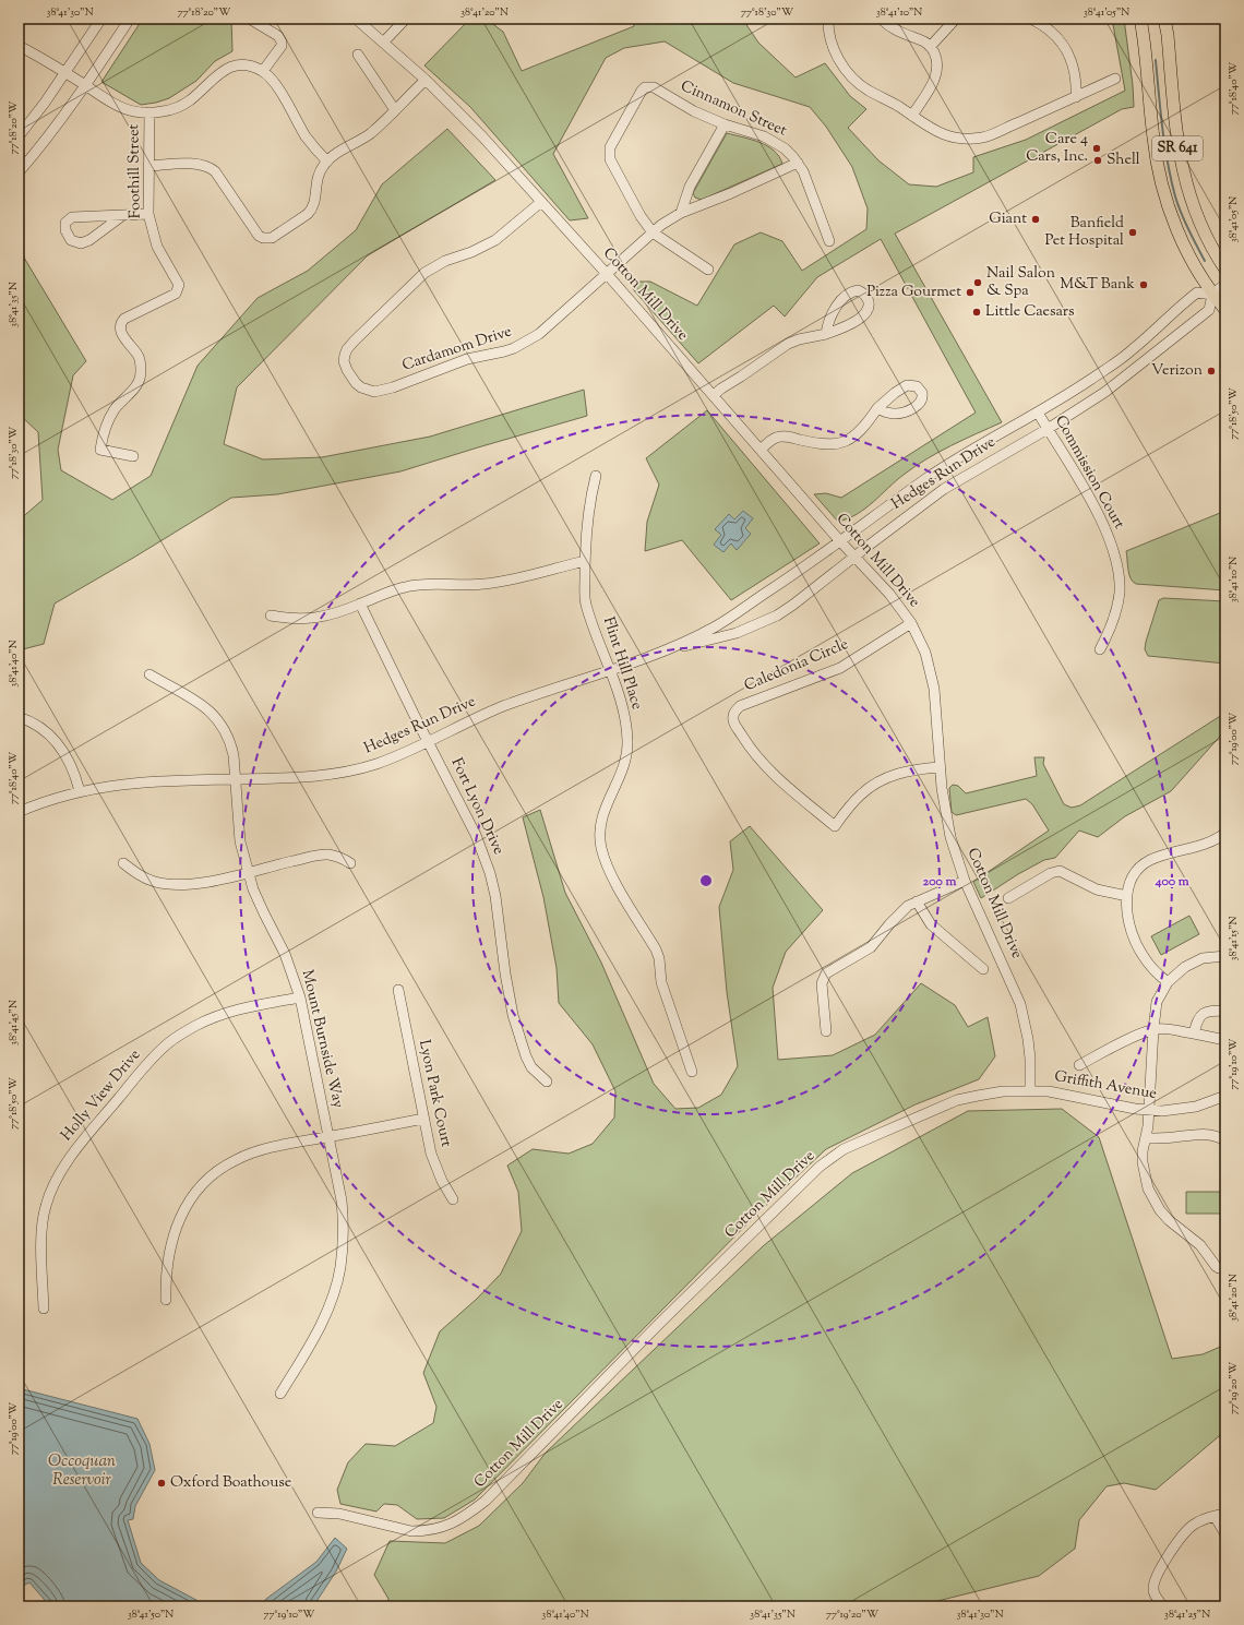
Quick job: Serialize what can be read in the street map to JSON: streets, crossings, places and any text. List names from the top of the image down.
{
  "streets": {
    "main road": ["SR 641"],
    "street": [
      "Cinnamon Street",
      "Foothill Street",
      "Cotton Mill Drive",
      "Cardamom Drive",
      "Commission Court",
      "Hedges Run Drive",
      "Flint Hill Place",
      "Caledonia Circle",
      "Fort Lyon Drive",
      "Mount Burnside Way",
      "Griffith Avenue",
      "Lyon Park Court",
      "Holly View Drive"
    ]
  },
  "crossings": [
    ["Cinnamon Street", "Cardamom Drive"],
    ["SR 641", "Hedges Run Drive"],
    ["Cotton Mill Drive", "Cardamom Drive"],
    ["Cotton Mill Drive", "Hedges Run Drive"],
    ["Cotton Mill Drive", "Caledonia Circle"],
    ["Cotton Mill Drive", "Griffith Avenue"],
    ["Commission Court", "Hedges Run Drive"],
    ["Hedges Run Drive", "Flint Hill Place"],
    ["Hedges Run Drive", "Fort Lyon Drive"],
    ["Hedges Run Drive", "Mount Burnside Way"],
    ["Mount Burnside Way", "Holly View Drive"]
  ],
  "water": ["Occoquan Reservoir"],
  "places": [
    "Care 4 Cars, Inc.",
    "Shell",
    "Giant",
    "Banfield Pet Hospital",
    "Nail Salon & Spa",
    "M&T Bank",
    "Pizza Gourmet",
    "Little Caesars",
    "Verizon",
    "Oxford Boathouse"
  ],
  "coordinates": [
    "38°41'30\"N",
    "77°18'20\"W",
    "38°41'20\"N",
    "77°18'30\"W",
    "38°41'10\"N",
    "38°41'05\"N",
    "77°18'40\"W",
    "38°41'35\"N",
    "77°18'50\"W",
    "38°41'40\"N",
    "77°19'00\"W",
    "38°41'15\"N",
    "38°41'45\"N",
    "77°19'10\"W",
    "77°19'20\"W",
    "38°41'50\"N",
    "38°41'25\"N"
  ],
  "rings": ["200 m", "400 m"]
}
